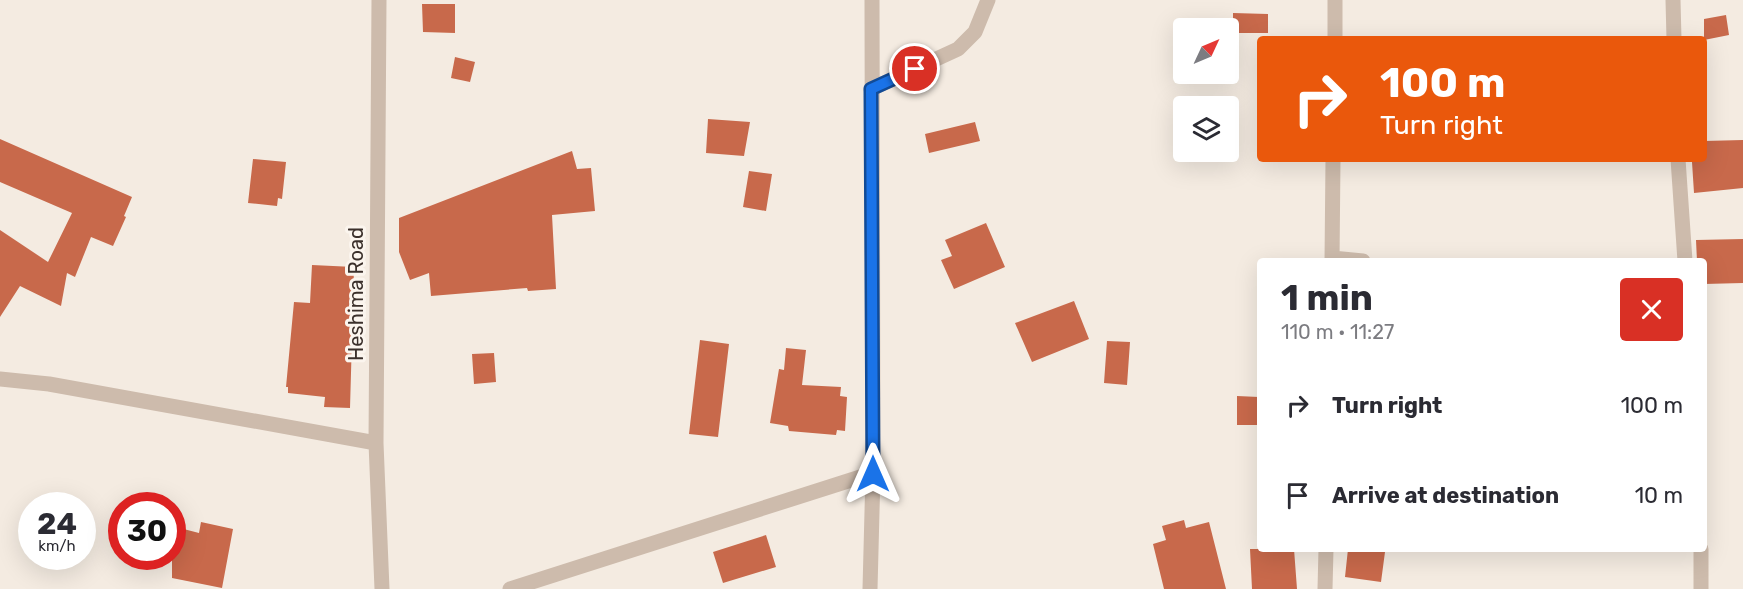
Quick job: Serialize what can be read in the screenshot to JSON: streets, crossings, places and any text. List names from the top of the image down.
{
  "streets": {
    "street": ["Heshima Road"]
  },
  "north": "top right",
  "page": {
    "turn": ["100 m", "Turn right"],
    "heading": ["1 min", "110 m · 11:27"],
    "list": [
      {
        "name": "Turn right",
        "value": "100 m"
      },
      {
        "name": "Arrive at destination",
        "value": "10 m"
      }
    ],
    "speed": "24 km/h",
    "limit": "30"
  }
}
